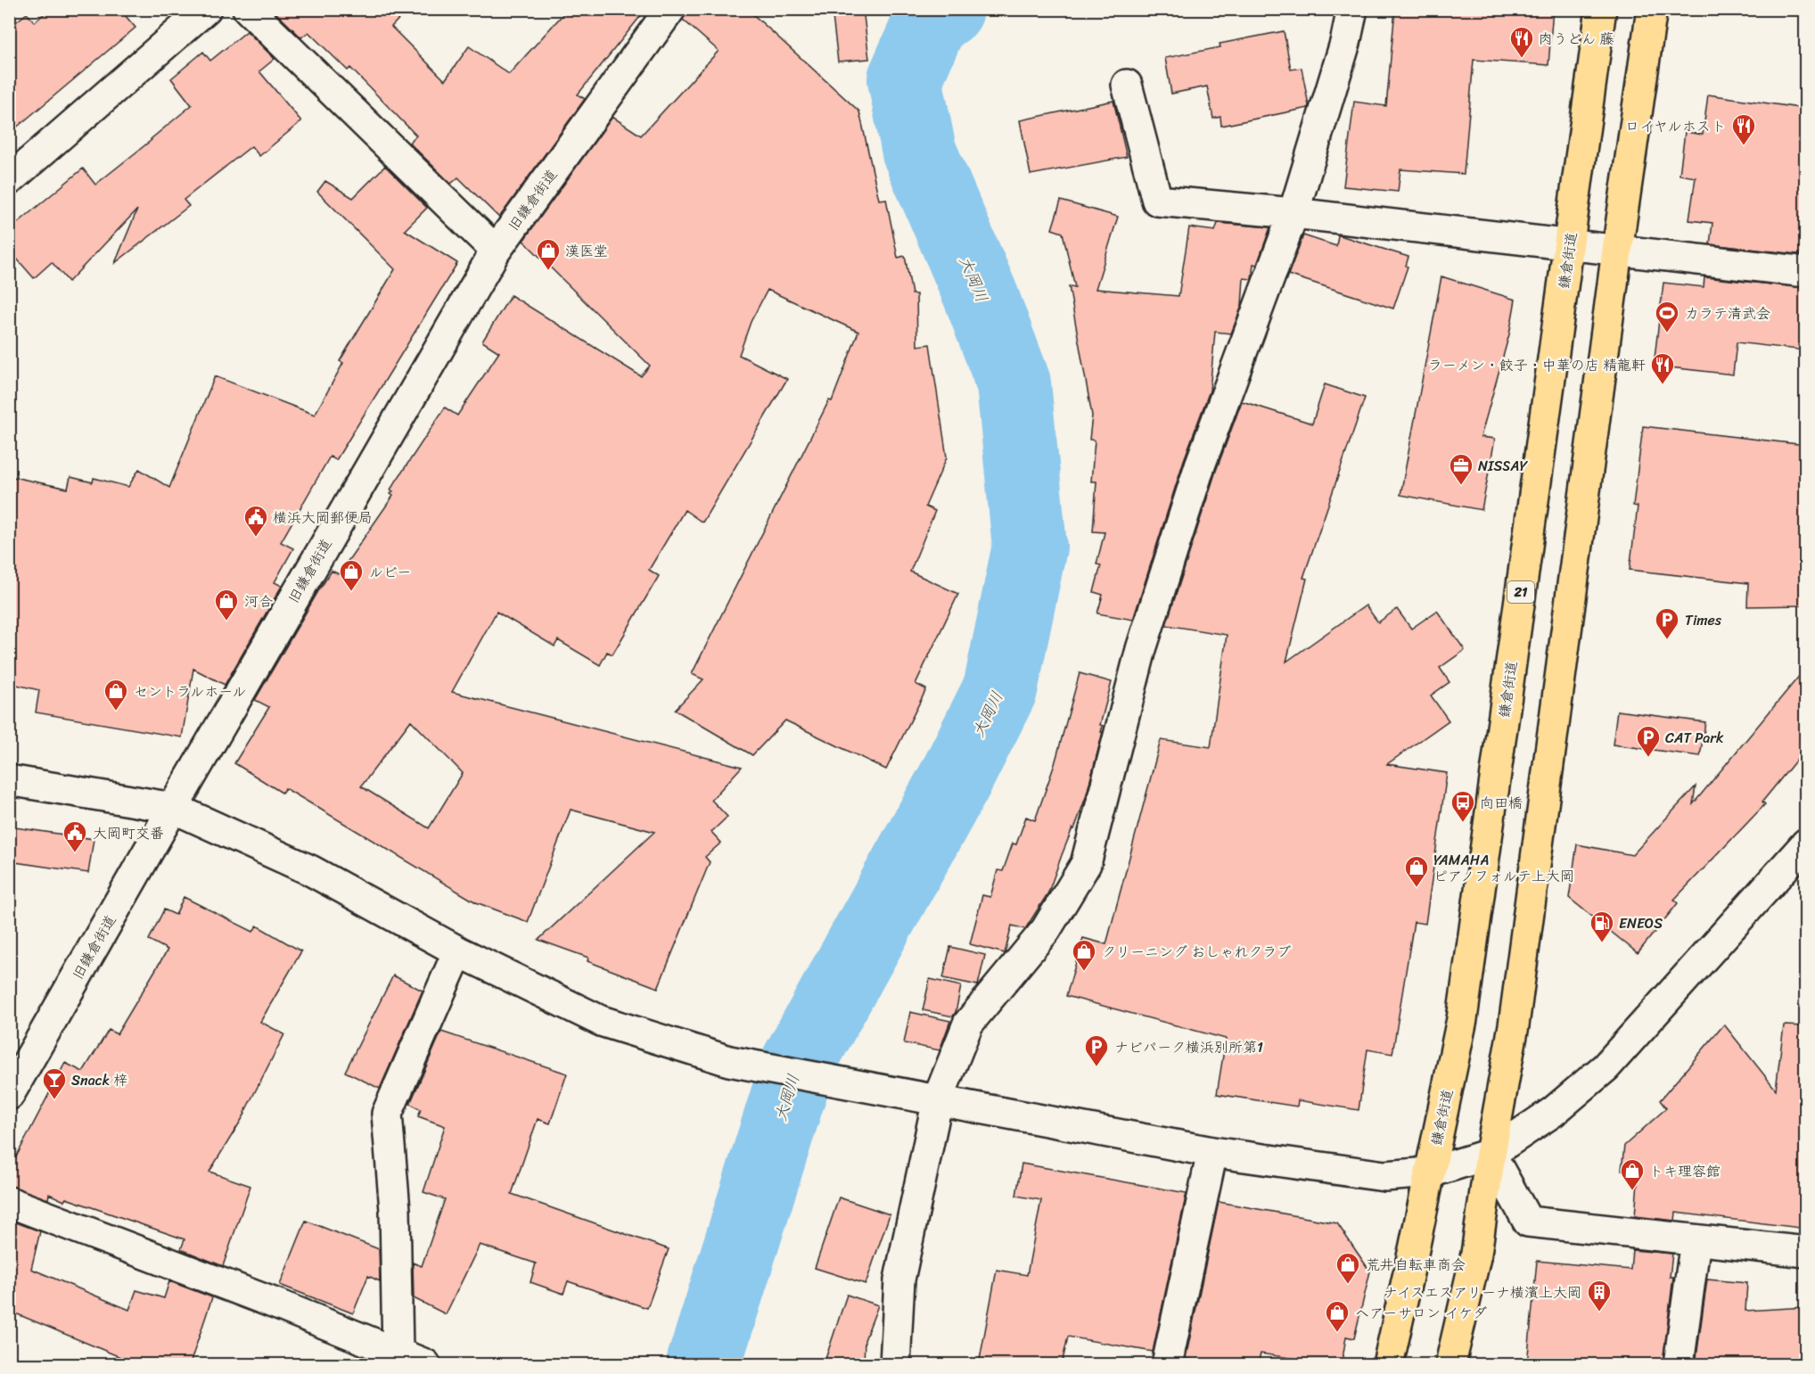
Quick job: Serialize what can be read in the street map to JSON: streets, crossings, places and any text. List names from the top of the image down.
{
  "streets": {
    "main road": ["鎌倉街道", "21"],
    "street": ["旧鎌倉街道"]
  },
  "water": ["大岡川"],
  "places": {
    "restaurant": ["肉うどん 藤", "ロイヤルホスト", "ラーメン・餃子・中華の店 精龍軒"],
    "shop": [
      "漢医堂",
      "ルビー",
      "河合",
      "セントラルホール",
      "YAMAHA ピアノフォルテ上大岡",
      "クリーニング おしゃれクラブ",
      "トキ理容館",
      "荒井自転車商会",
      "ヘアーサロン イケダ"
    ],
    "sports": ["カラテ清武会"],
    "office": ["NISSAY"],
    "public building": ["横浜大岡郵便局", "大岡町交番"],
    "parking": ["Times", "CAT Park", "ナビパーク横浜別所第1"],
    "bus stop": ["向田橋"],
    "fuel station": ["ENEOS"],
    "bar": ["Snack 梓"],
    "building": ["ナイスエスアリーナ横濱上大岡"]
  }
}
